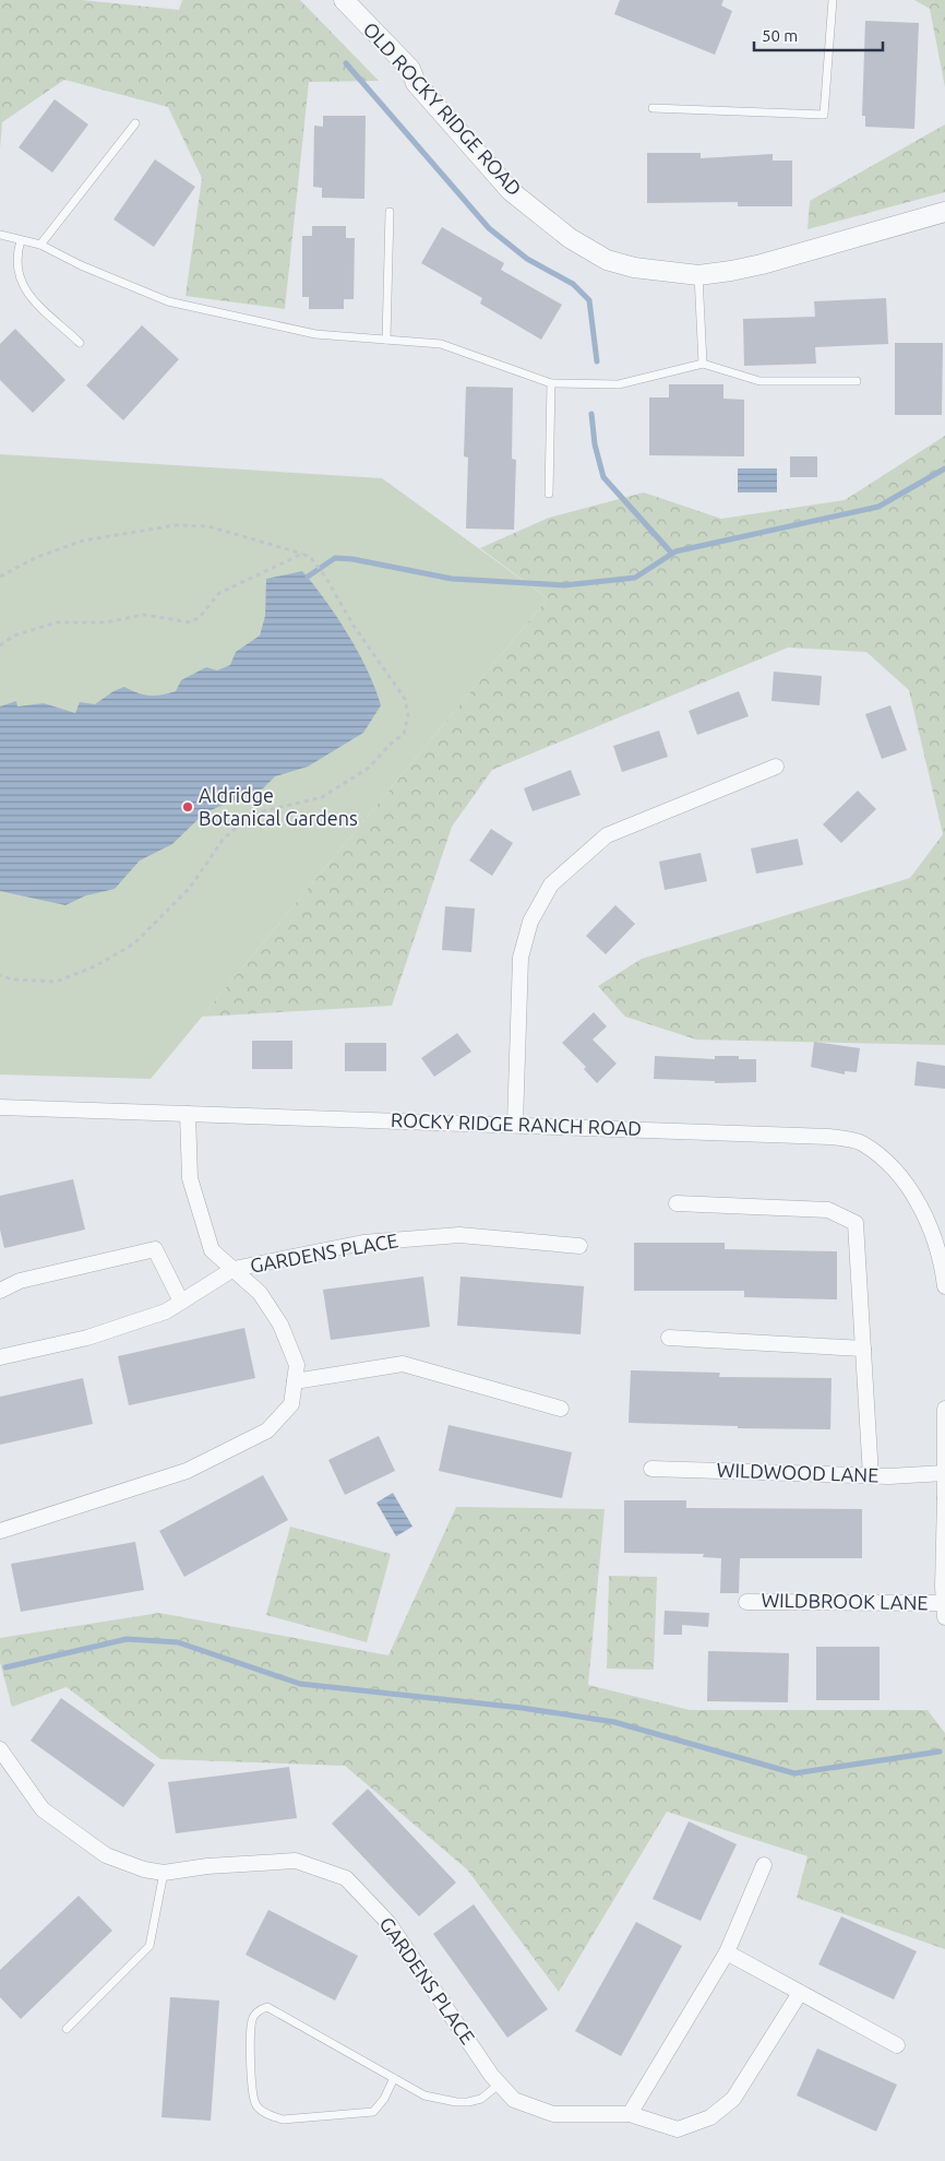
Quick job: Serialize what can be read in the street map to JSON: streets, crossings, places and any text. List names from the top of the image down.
{
  "streets": {
    "street": [
      "OLD ROCKY RIDGE ROAD",
      "ROCKY RIDGE RANCH ROAD",
      "GARDENS PLACE",
      "WILDWOOD LANE",
      "WILDBROOK LANE"
    ]
  },
  "crossings": [
    ["ROCKY RIDGE RANCH ROAD", "GARDENS PLACE"]
  ],
  "places": ["Aldridge Botanical Gardens"],
  "scale_bar": "50 m"
}
